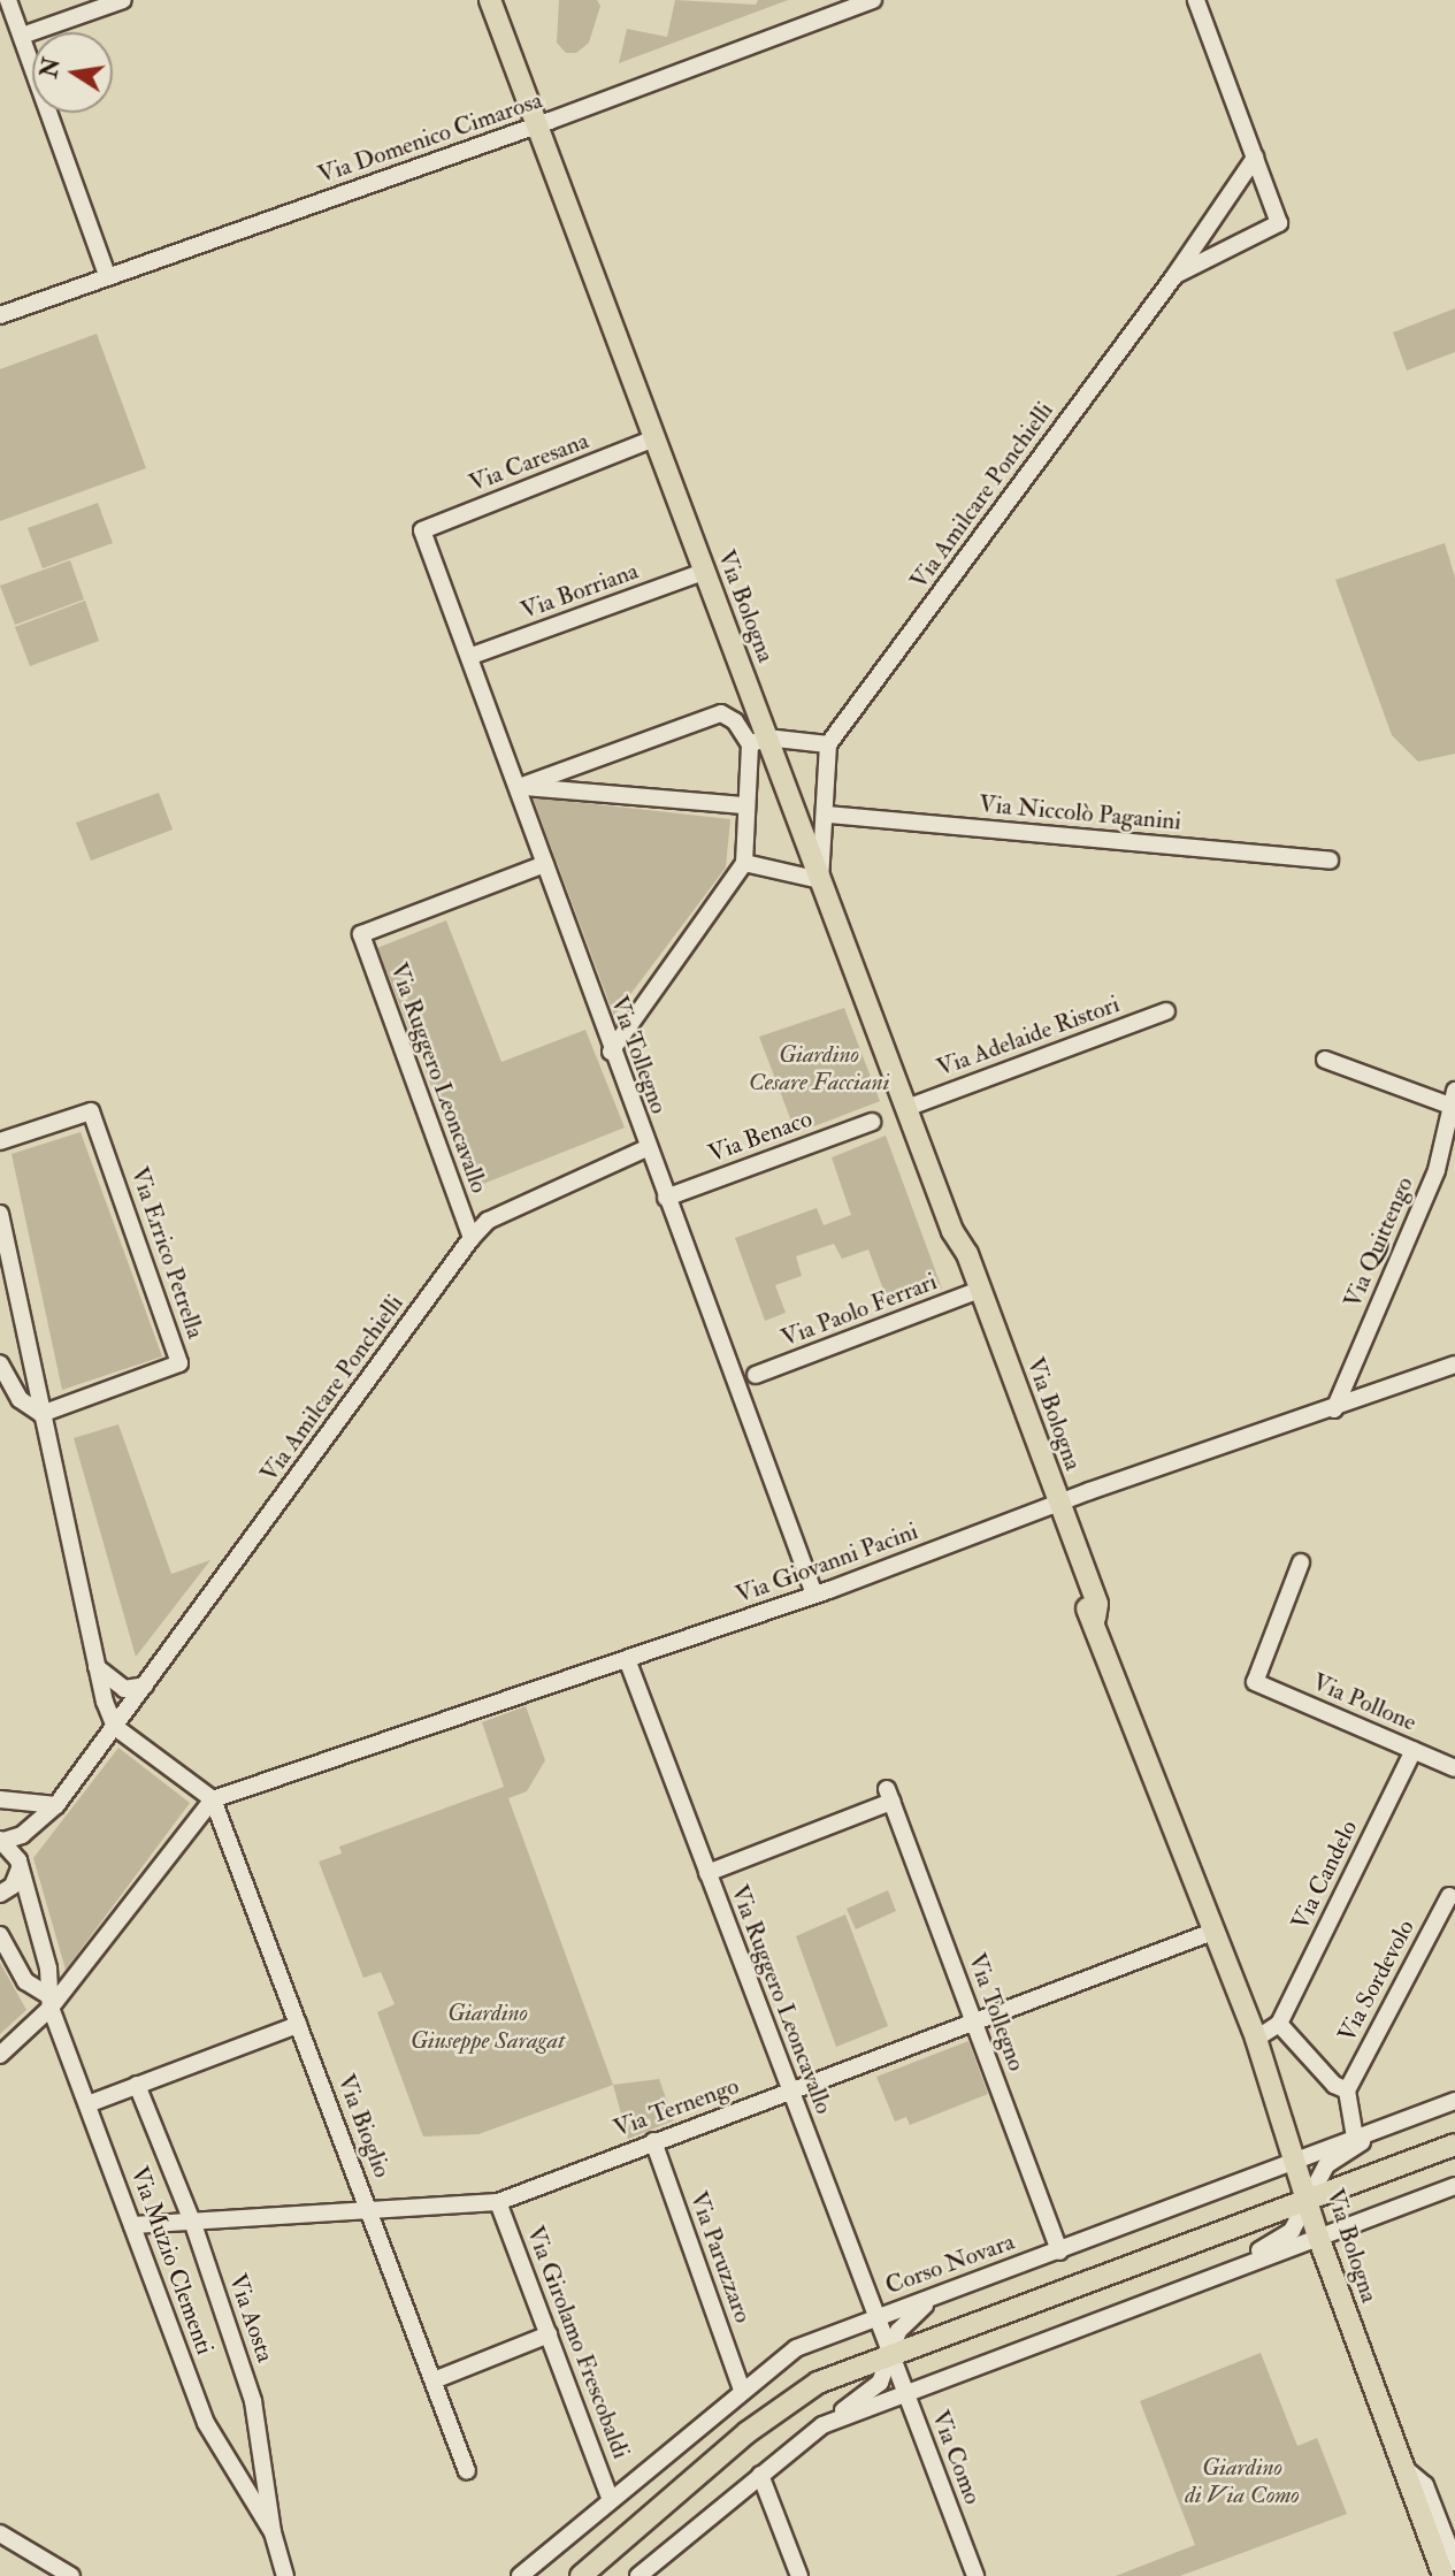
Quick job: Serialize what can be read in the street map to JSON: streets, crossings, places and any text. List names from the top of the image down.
{
  "streets": {
    "main road": ["Via Bologna"],
    "street": [
      "Via Domenico Cimarosa",
      "Via Caresana",
      "Via Amilcare Ponchielli",
      "Via Borriana",
      "Via Niccolò Paganini",
      "Via Adelaide Ristori",
      "Via Tollegno",
      "Via Ruggero Leoncavallo",
      "Via Benaco",
      "Via Quittengo",
      "Via Errico Petrella",
      "Via Paolo Ferrari",
      "Via Giovanni Pacini",
      "Via Pollone",
      "Via Candelo",
      "Via Sordevolo",
      "Via Ternengo",
      "Via Bioglio",
      "Via Paruzzaro",
      "Via Muzio Clementi",
      "Corso Novara",
      "Via Aosta",
      "Via Girolamo Frescobaldi",
      "Via Como"
    ]
  },
  "crossings": [
    ["Via Domenico Cimarosa", "Via Bologna"],
    ["Via Caresana", "Via Bologna"],
    ["Via Caresana", "Via Tollegno"],
    ["Via Amilcare Ponchielli", "Via Tollegno"],
    ["Via Amilcare Ponchielli", "Via Ruggero Leoncavallo"],
    ["Via Borriana", "Via Bologna"],
    ["Via Borriana", "Via Tollegno"],
    ["Via Bologna", "Via Adelaide Ristori"],
    ["Via Bologna", "Via Paolo Ferrari"],
    ["Via Bologna", "Via Giovanni Pacini"],
    ["Via Bologna", "Via Ternengo"],
    ["Via Bologna", "Corso Novara"],
    ["Via Tollegno", "Via Ruggero Leoncavallo"],
    ["Via Tollegno", "Via Benaco"],
    ["Via Tollegno", "Via Giovanni Pacini"],
    ["Via Tollegno", "Via Ternengo"],
    ["Via Tollegno", "Corso Novara"],
    ["Via Ruggero Leoncavallo", "Via Giovanni Pacini"],
    ["Via Ruggero Leoncavallo", "Via Ternengo"],
    ["Via Ruggero Leoncavallo", "Corso Novara"],
    ["Via Ruggero Leoncavallo", "Via Como"],
    ["Via Quittengo", "Via Giovanni Pacini"],
    ["Via Giovanni Pacini", "Via Bioglio"],
    ["Via Pollone", "Via Candelo"],
    ["Via Ternengo", "Via Bioglio"],
    ["Via Ternengo", "Via Paruzzaro"],
    ["Via Ternengo", "Via Muzio Clementi"],
    ["Via Ternengo", "Via Aosta"],
    ["Via Ternengo", "Via Girolamo Frescobaldi"],
    ["Via Paruzzaro", "Corso Novara"],
    ["Via Muzio Clementi", "Via Aosta"],
    ["Corso Novara", "Via Girolamo Frescobaldi"]
  ],
  "parks": ["Giardino Cesare Facciani", "Giardino Giuseppe Saragat", "Giardino di Via Como"],
  "north": "left"
}
